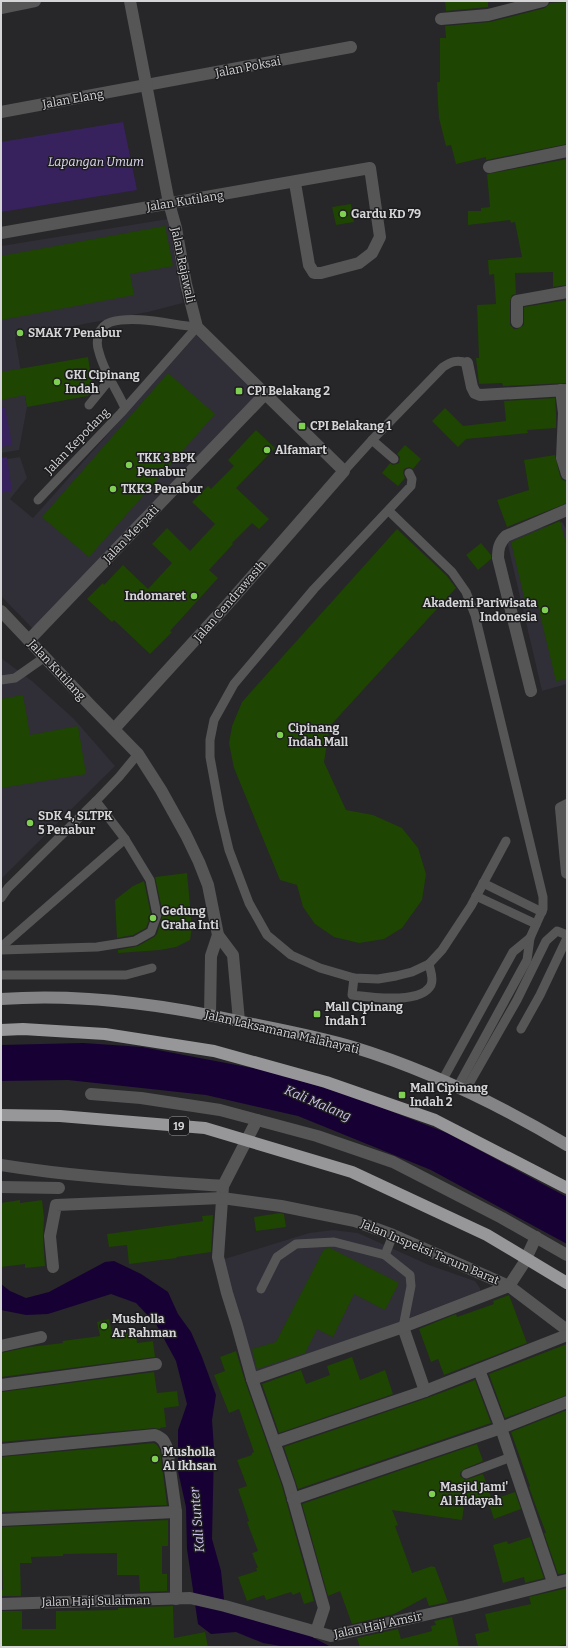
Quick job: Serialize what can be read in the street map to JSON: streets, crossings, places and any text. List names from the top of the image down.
{
  "streets": {
    "highway": ["19"],
    "main road": ["Jalan Laksamana Malahayati"],
    "street": [
      "Jalan Poksai",
      "Jalan Elang",
      "Jalan Kutilang",
      "Jalan Rajawali",
      "Jalan Merpati",
      "Jalan Cendrawasih",
      "Jalan Inspeksi Tarum Barat",
      "Jalan Haji Sulaiman",
      "Jalan Haji Amsir"
    ],
    "lane": ["Jalan Kepodang"]
  },
  "crossings": [
    ["Jalan Poksai", "Jalan Elang"],
    ["Jalan Poksai", "Jalan Rajawali"],
    ["Jalan Elang", "Jalan Rajawali"],
    ["Jalan Kutilang", "Jalan Rajawali"],
    ["Jalan Kutilang", "Jalan Merpati"],
    ["Jalan Kutilang", "Jalan Cendrawasih"],
    ["Jalan Rajawali", "Jalan Kepodang"],
    ["Jalan Haji Sulaiman", "Jalan Haji Amsir"]
  ],
  "water": ["Kali Malang", "Kali Sunter"],
  "parks": ["Lapangan Umum"],
  "places": {
    "other": [
      "Gardu KD 79",
      "SMAK 7 Penabur",
      "GKI Cipinang Indah",
      "Alfamart",
      "TKK 3 BPK Penabur",
      "TKK3 Penabur",
      "Indomaret",
      "Akademi Pariwisata Indonesia",
      "Cipinang Indah Mall",
      "SDK 4, SLTPK 5 Penabur",
      "Gedung Graha Inti",
      "Musholla Ar Rahman",
      "Musholla Al Ikhsan",
      "Masjid Jami' Al Hidayah"
    ],
    "transit": [
      "CPI Belakang 2",
      "CPI Belakang 1",
      "Mall Cipinang Indah 1",
      "Mall Cipinang Indah 2"
    ]
  }
}
